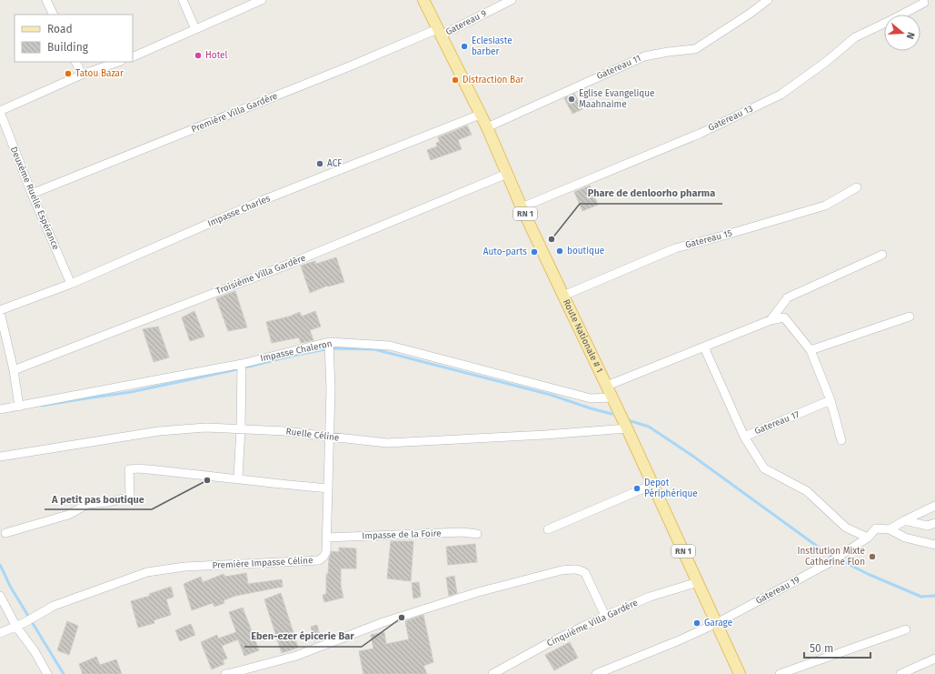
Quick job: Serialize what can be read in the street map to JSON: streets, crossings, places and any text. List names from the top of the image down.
{
  "streets": {
    "main road": ["RN 1", "Route Nationale # 1"],
    "street": [
      "Gatereau 9",
      "Gatereau 11",
      "Première Villa Gardère",
      "Gatereau 13",
      "Deuxème Ruelle Espérance",
      "Impasse Charles",
      "Gatereau 15",
      "Troisième Villa Gardère",
      "Impasse Chaleron",
      "Gatereau 17",
      "Ruelle Céline",
      "Impasse de la Foire",
      "Première Impasse Céline",
      "Gatereau 19",
      "Cinquième Villa Gardère"
    ]
  },
  "crossings": [
    ["Gatereau 9", "Première Villa Gardère"],
    ["Gatereau 9", "Route Nationale # 1"],
    ["Gatereau 11", "Route Nationale # 1"],
    ["Première Villa Gardère", "Deuxème Ruelle Espérance"],
    ["Première Villa Gardère", "Route Nationale # 1"],
    ["Gatereau 13", "Route Nationale # 1"],
    ["Deuxème Ruelle Espérance", "Impasse Charles"],
    ["Impasse Charles", "Route Nationale # 1"],
    ["Gatereau 15", "Route Nationale # 1"],
    ["Troisième Villa Gardère", "Route Nationale # 1"],
    ["Route Nationale # 1", "Impasse Chaleron"],
    ["Route Nationale # 1", "Ruelle Céline"],
    ["Route Nationale # 1", "Gatereau 19"],
    ["Route Nationale # 1", "Cinquième Villa Gardère"],
    ["Impasse Chaleron", "Première Impasse Céline"],
    ["Gatereau 17", "Gatereau 19"],
    ["Ruelle Céline", "Première Impasse Céline"],
    ["Impasse de la Foire", "Première Impasse Céline"]
  ],
  "places": [
    "Eclesiaste barber",
    "Hotel",
    "Tatou Bazar",
    "Distraction Bar",
    "Eglise Evangelique Maahnaime",
    "ACF",
    "Phare de denloorho pharma",
    "boutique",
    "Auto-parts",
    "A petit pas boutique",
    "Depot Périphérique",
    "Institution Mixte Catherine Flon",
    "Eben-ezer épicerie Bar",
    "Garage"
  ],
  "legend": ["Road", "Building"],
  "scale_bar": "50 m",
  "north": "right"
}
